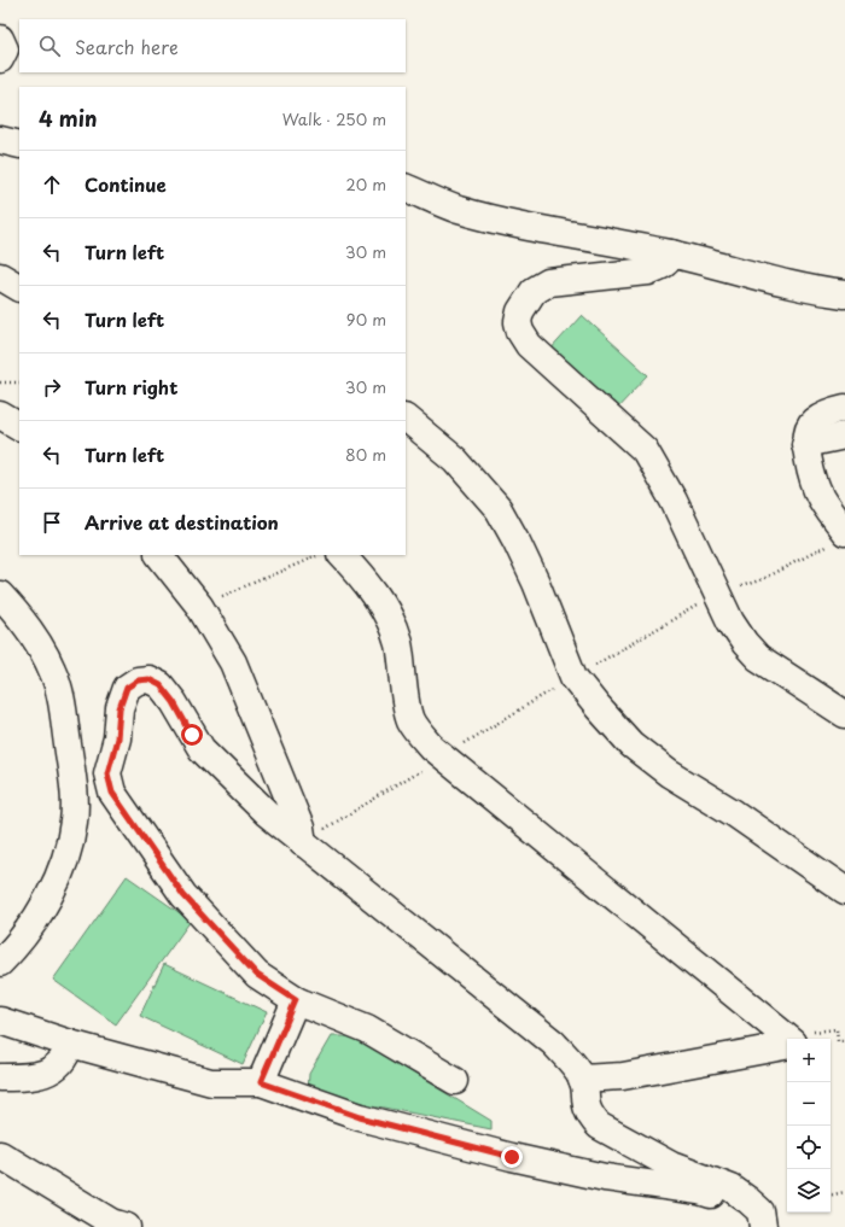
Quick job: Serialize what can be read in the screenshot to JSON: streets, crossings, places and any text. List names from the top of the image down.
{
  "page": {
    "search": "Search here",
    "heading": ["4 min", "Walk · 250 m"],
    "list": [
      ["Continue", "20 m"],
      ["Turn left", "30 m"],
      ["Turn left", "90 m"],
      ["Turn right", "30 m"],
      ["Turn left", "80 m"],
      "Arrive at destination"
    ],
    "map_buttons": ["+", "−"]
  }
}
